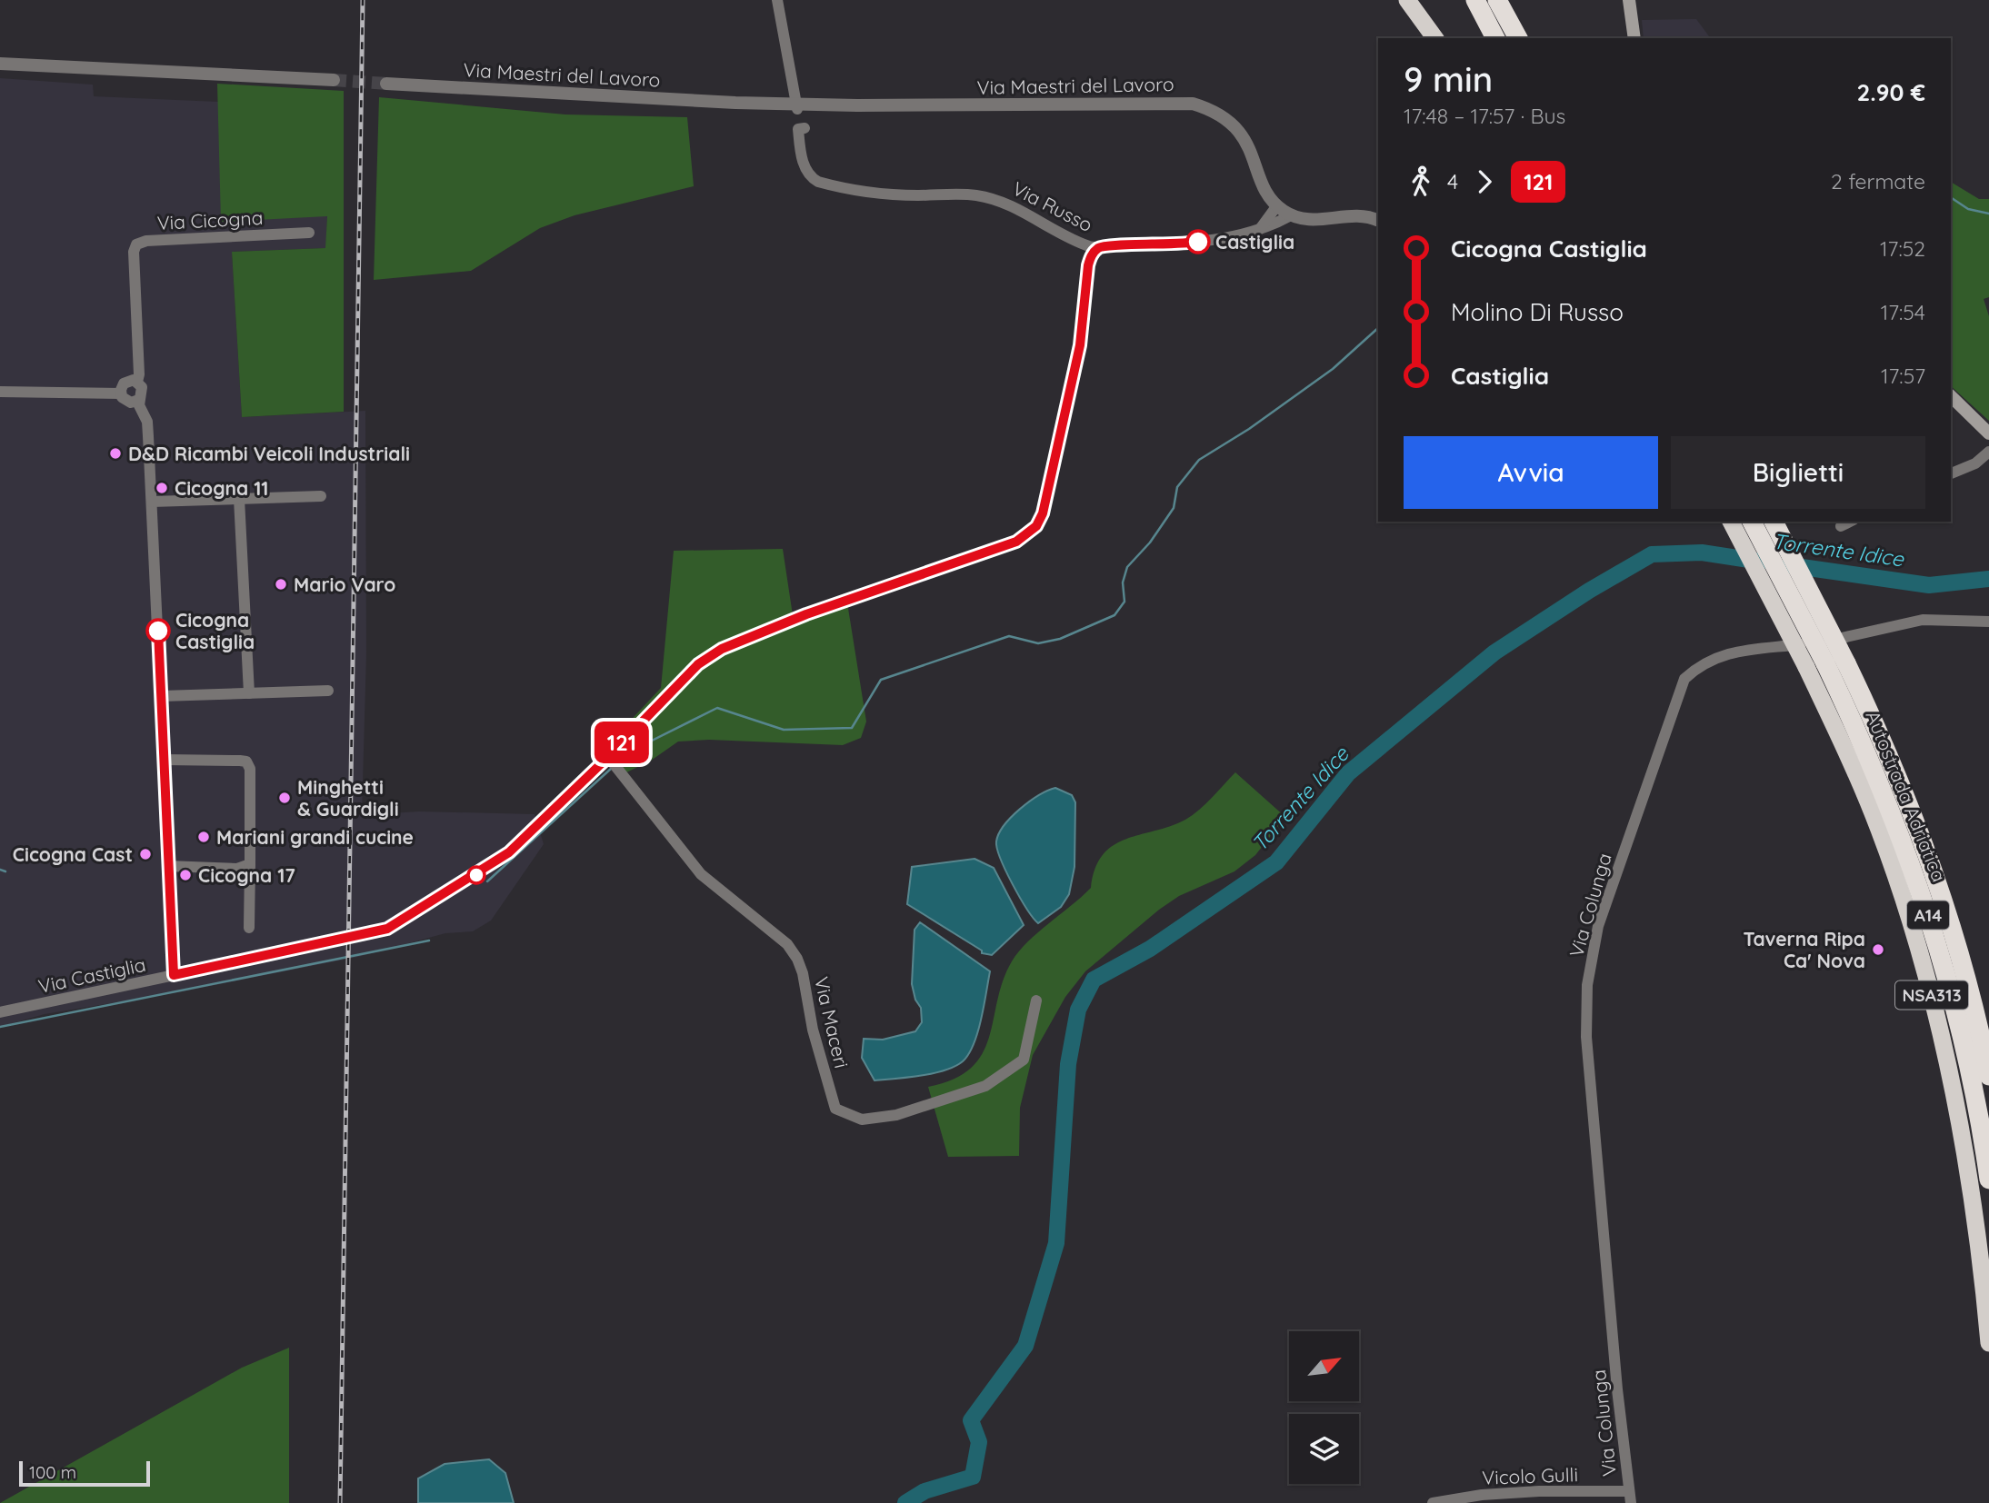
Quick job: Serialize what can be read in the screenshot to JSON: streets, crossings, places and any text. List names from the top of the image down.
{
  "streets": {
    "highway": ["Autostrada Adriatica", "A14", "NSA313"],
    "street": [
      "Via Maestri del Lavoro",
      "Via Russo",
      "Via Cicogna",
      "Via Colunga",
      "Via Castiglia",
      "Via Maceri",
      "Vicolo Gulli"
    ]
  },
  "crossings": [
    ["Via Maestri del Lavoro", "Via Russo"],
    ["Via Cicogna", "Via Castiglia"],
    ["Via Colunga", "Vicolo Gulli"]
  ],
  "water": ["Torrente Idice"],
  "places": [
    "Castiglia",
    "D&D Ricambi Veicoli Industriali",
    "Cicogna 11",
    "Mario Varo",
    "Cicogna Castiglia",
    "Minghetti & Guardigli",
    "Mariani grandi cucine",
    "Cicogna Cast",
    "Cicogna 17",
    "Taverna Ripa Ca' Nova"
  ],
  "lines": ["bus line 121"],
  "scale_bar": "100 m",
  "north": "top right",
  "page": {
    "on_map": "121",
    "heading": ["9 min", "17:48 – 17:57 · Bus", "2.90 €"],
    "legs": ["4", "121", "2 fermate"],
    "list": [
      {
        "name": "Cicogna Castiglia",
        "value": "17:52"
      },
      {
        "name": "Molino Di Russo",
        "value": "17:54"
      },
      {
        "name": "Castiglia",
        "value": "17:57"
      }
    ],
    "buttons": ["Avvia", "Biglietti"],
    "scale": "100 m"
  }
}
